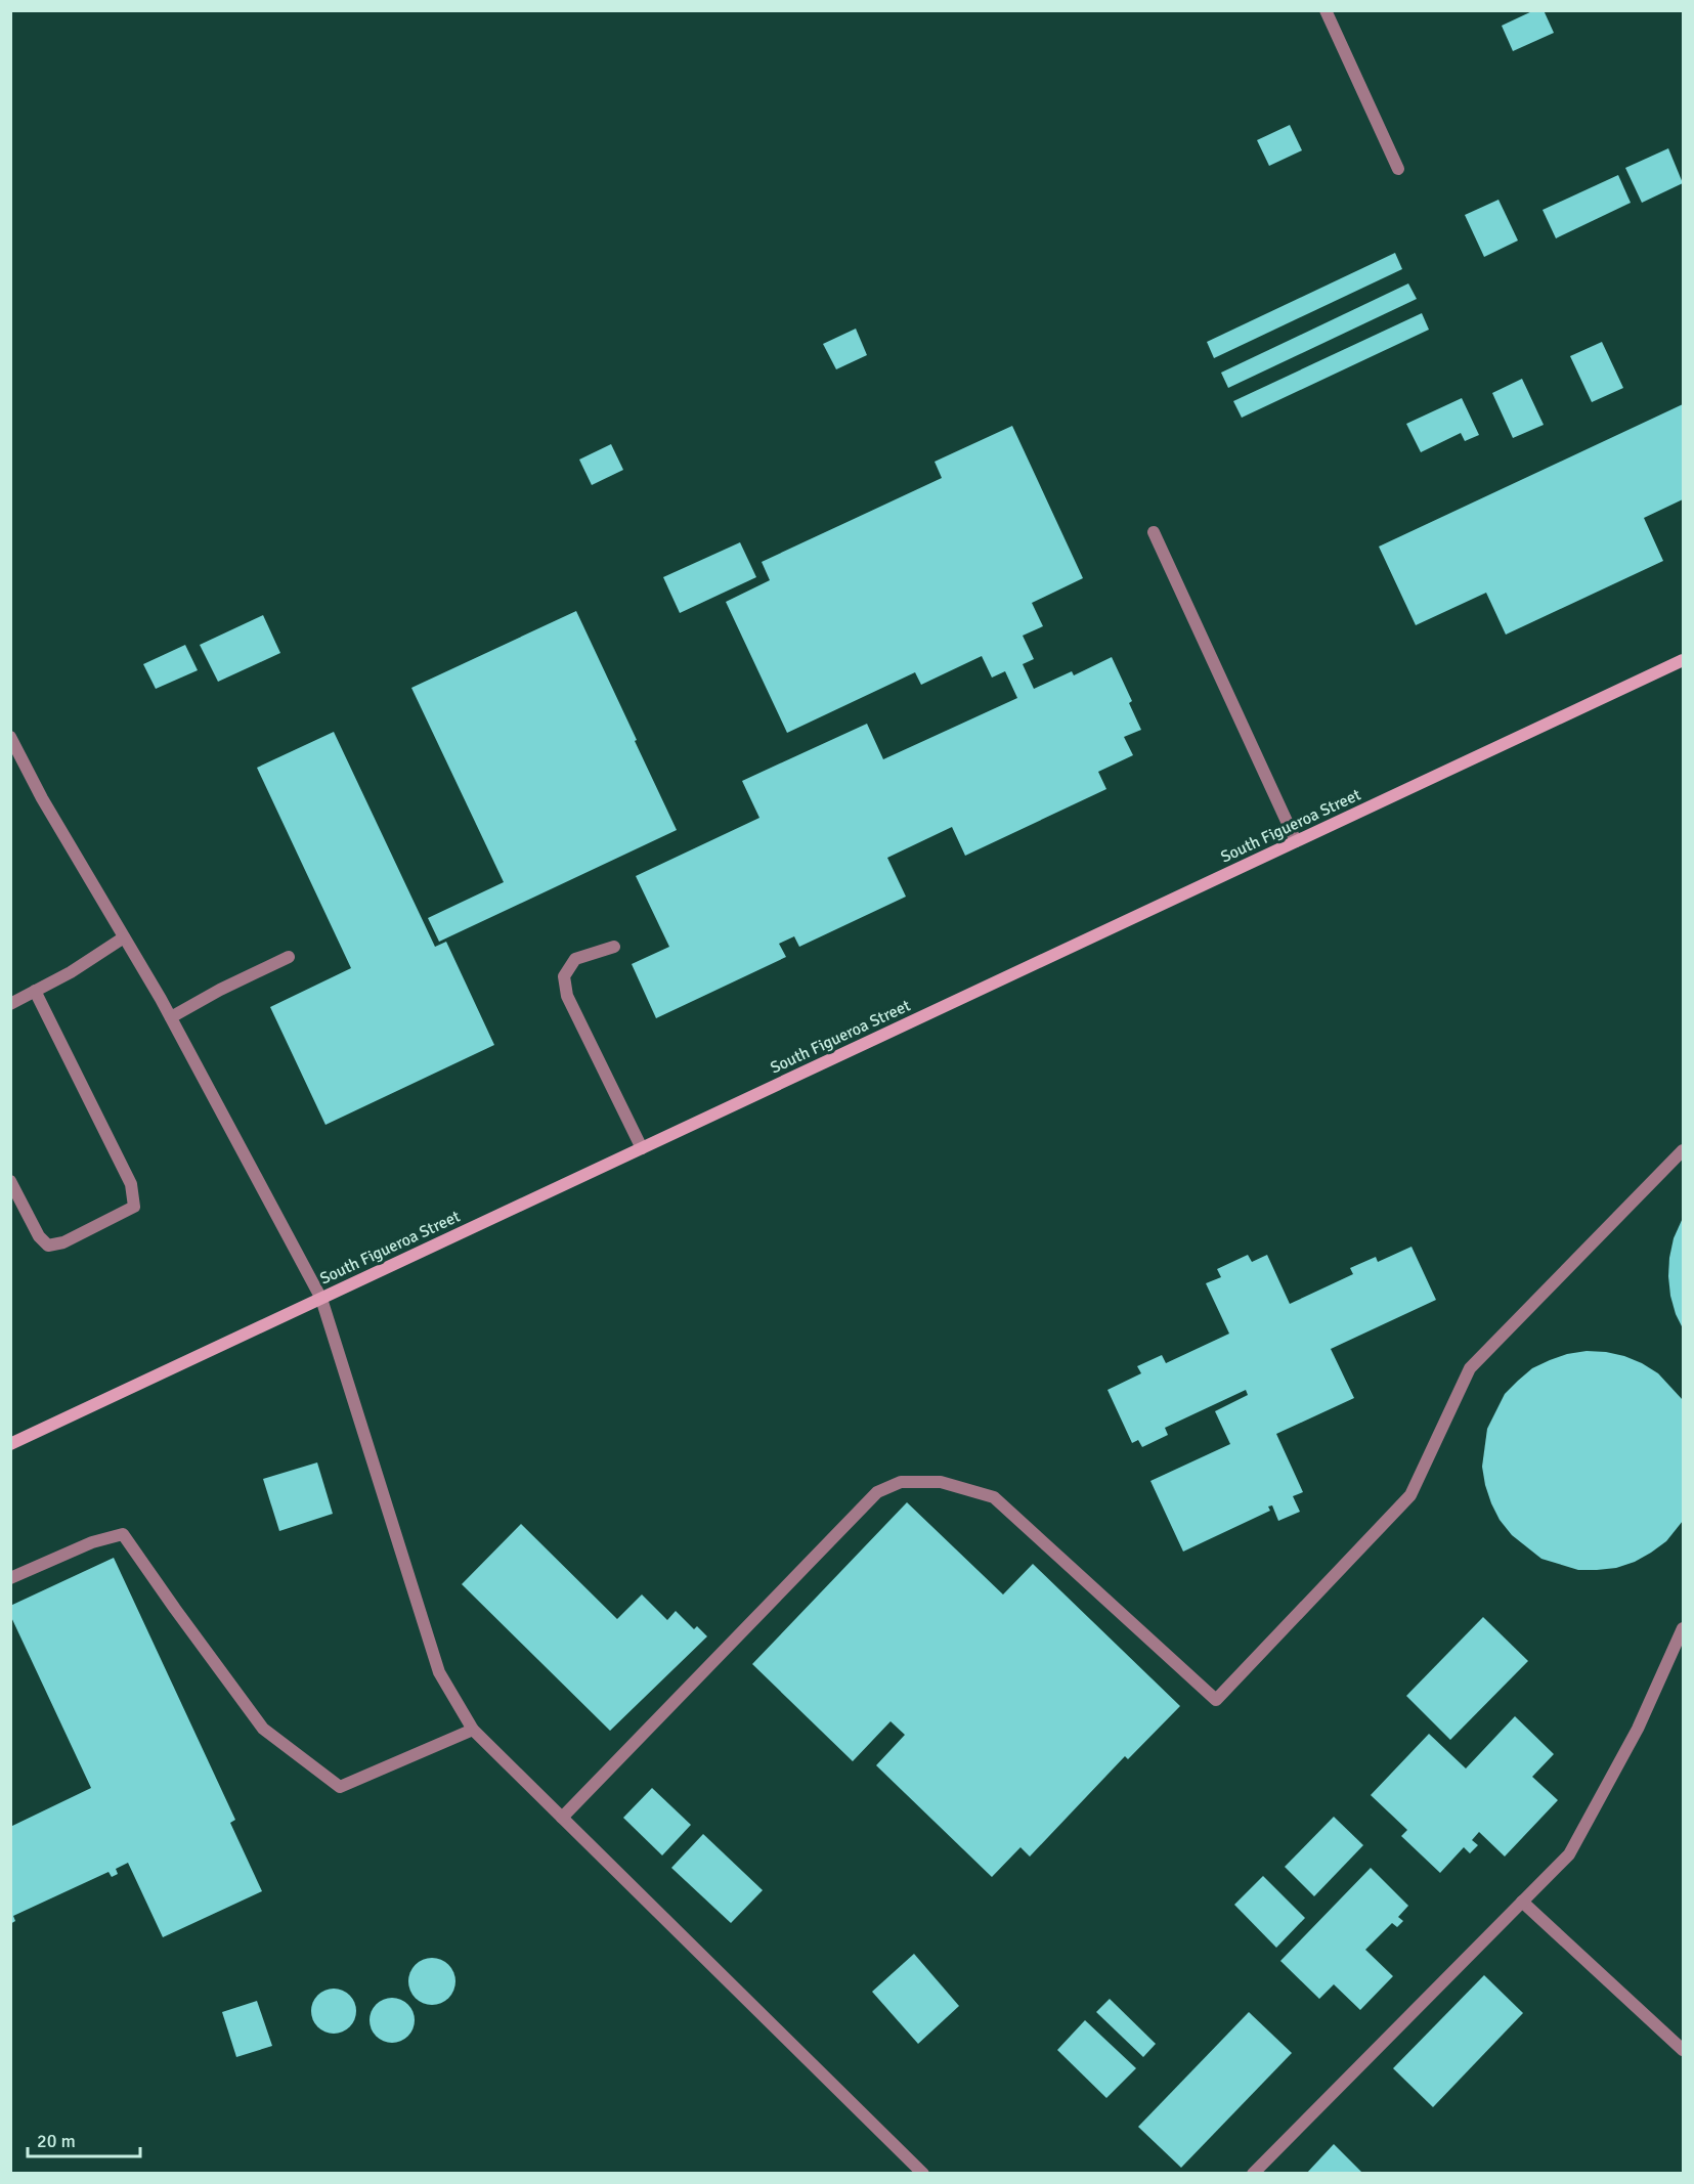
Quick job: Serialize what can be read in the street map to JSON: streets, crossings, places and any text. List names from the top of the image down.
{
  "streets": {
    "main road": ["South Figueroa Street"]
  },
  "scale_bar": "20 m"
}
